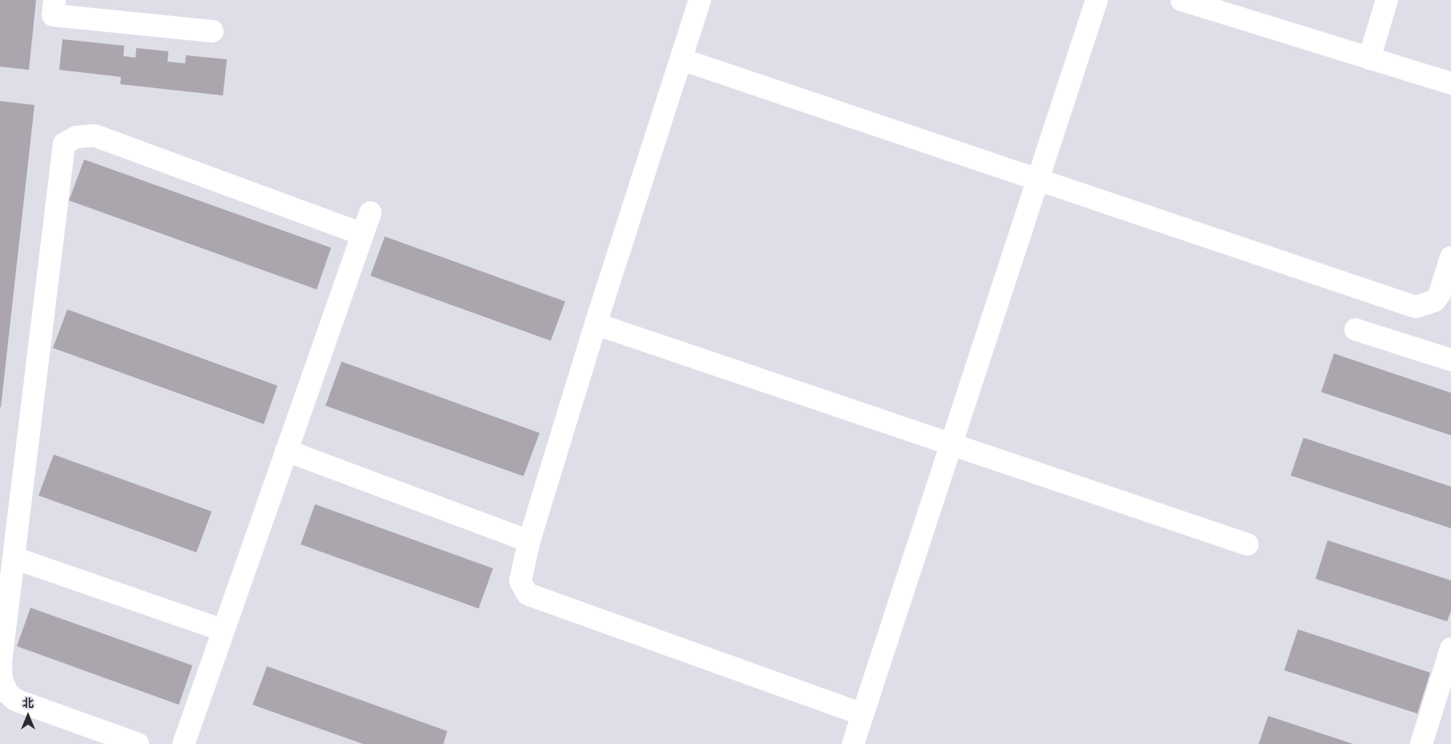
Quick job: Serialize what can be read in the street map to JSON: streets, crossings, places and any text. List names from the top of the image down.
{
  "north": "top"
}
